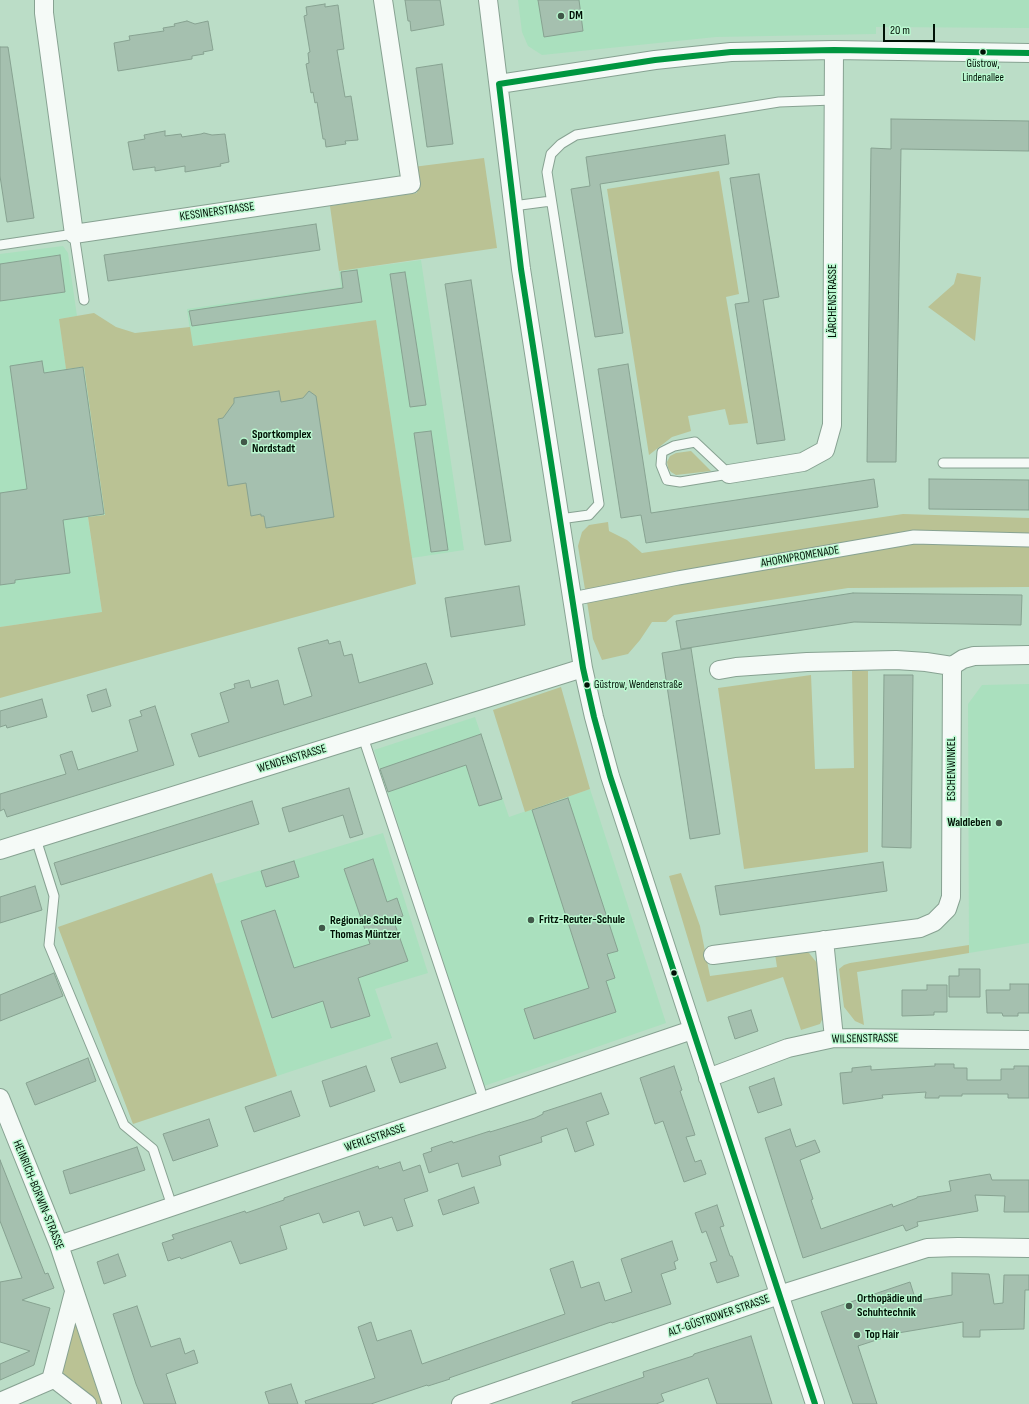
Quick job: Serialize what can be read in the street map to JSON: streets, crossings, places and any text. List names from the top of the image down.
{
  "streets": {
    "street": [
      "KESSINERSTRASSE",
      "LÄRCHENSTRASSE",
      "AHORNPROMENADE",
      "WENDENSTRASSE",
      "ESCHENWINKEL",
      "WILSENSTRASSE",
      "WERLESTRASSE",
      "HEINRICH-BORWIN-STRASSE",
      "ALT-GÜSTROWER STRASSE"
    ]
  },
  "crossings": [
    ["WERLESTRASSE", "HEINRICH-BORWIN-STRASSE"]
  ],
  "places": [
    "DM",
    "Güstrow, Lindenallee",
    "Sportkomplex Nordstadt",
    "Güstrow, Wendenstraße",
    "Waldleben",
    "Fritz-Reuter-Schule",
    "Regionale Schule Thomas Müntzer",
    "Orthopädie und Schuhtechnik",
    "Top Hair"
  ],
  "scale_bar": "20 m"
}
